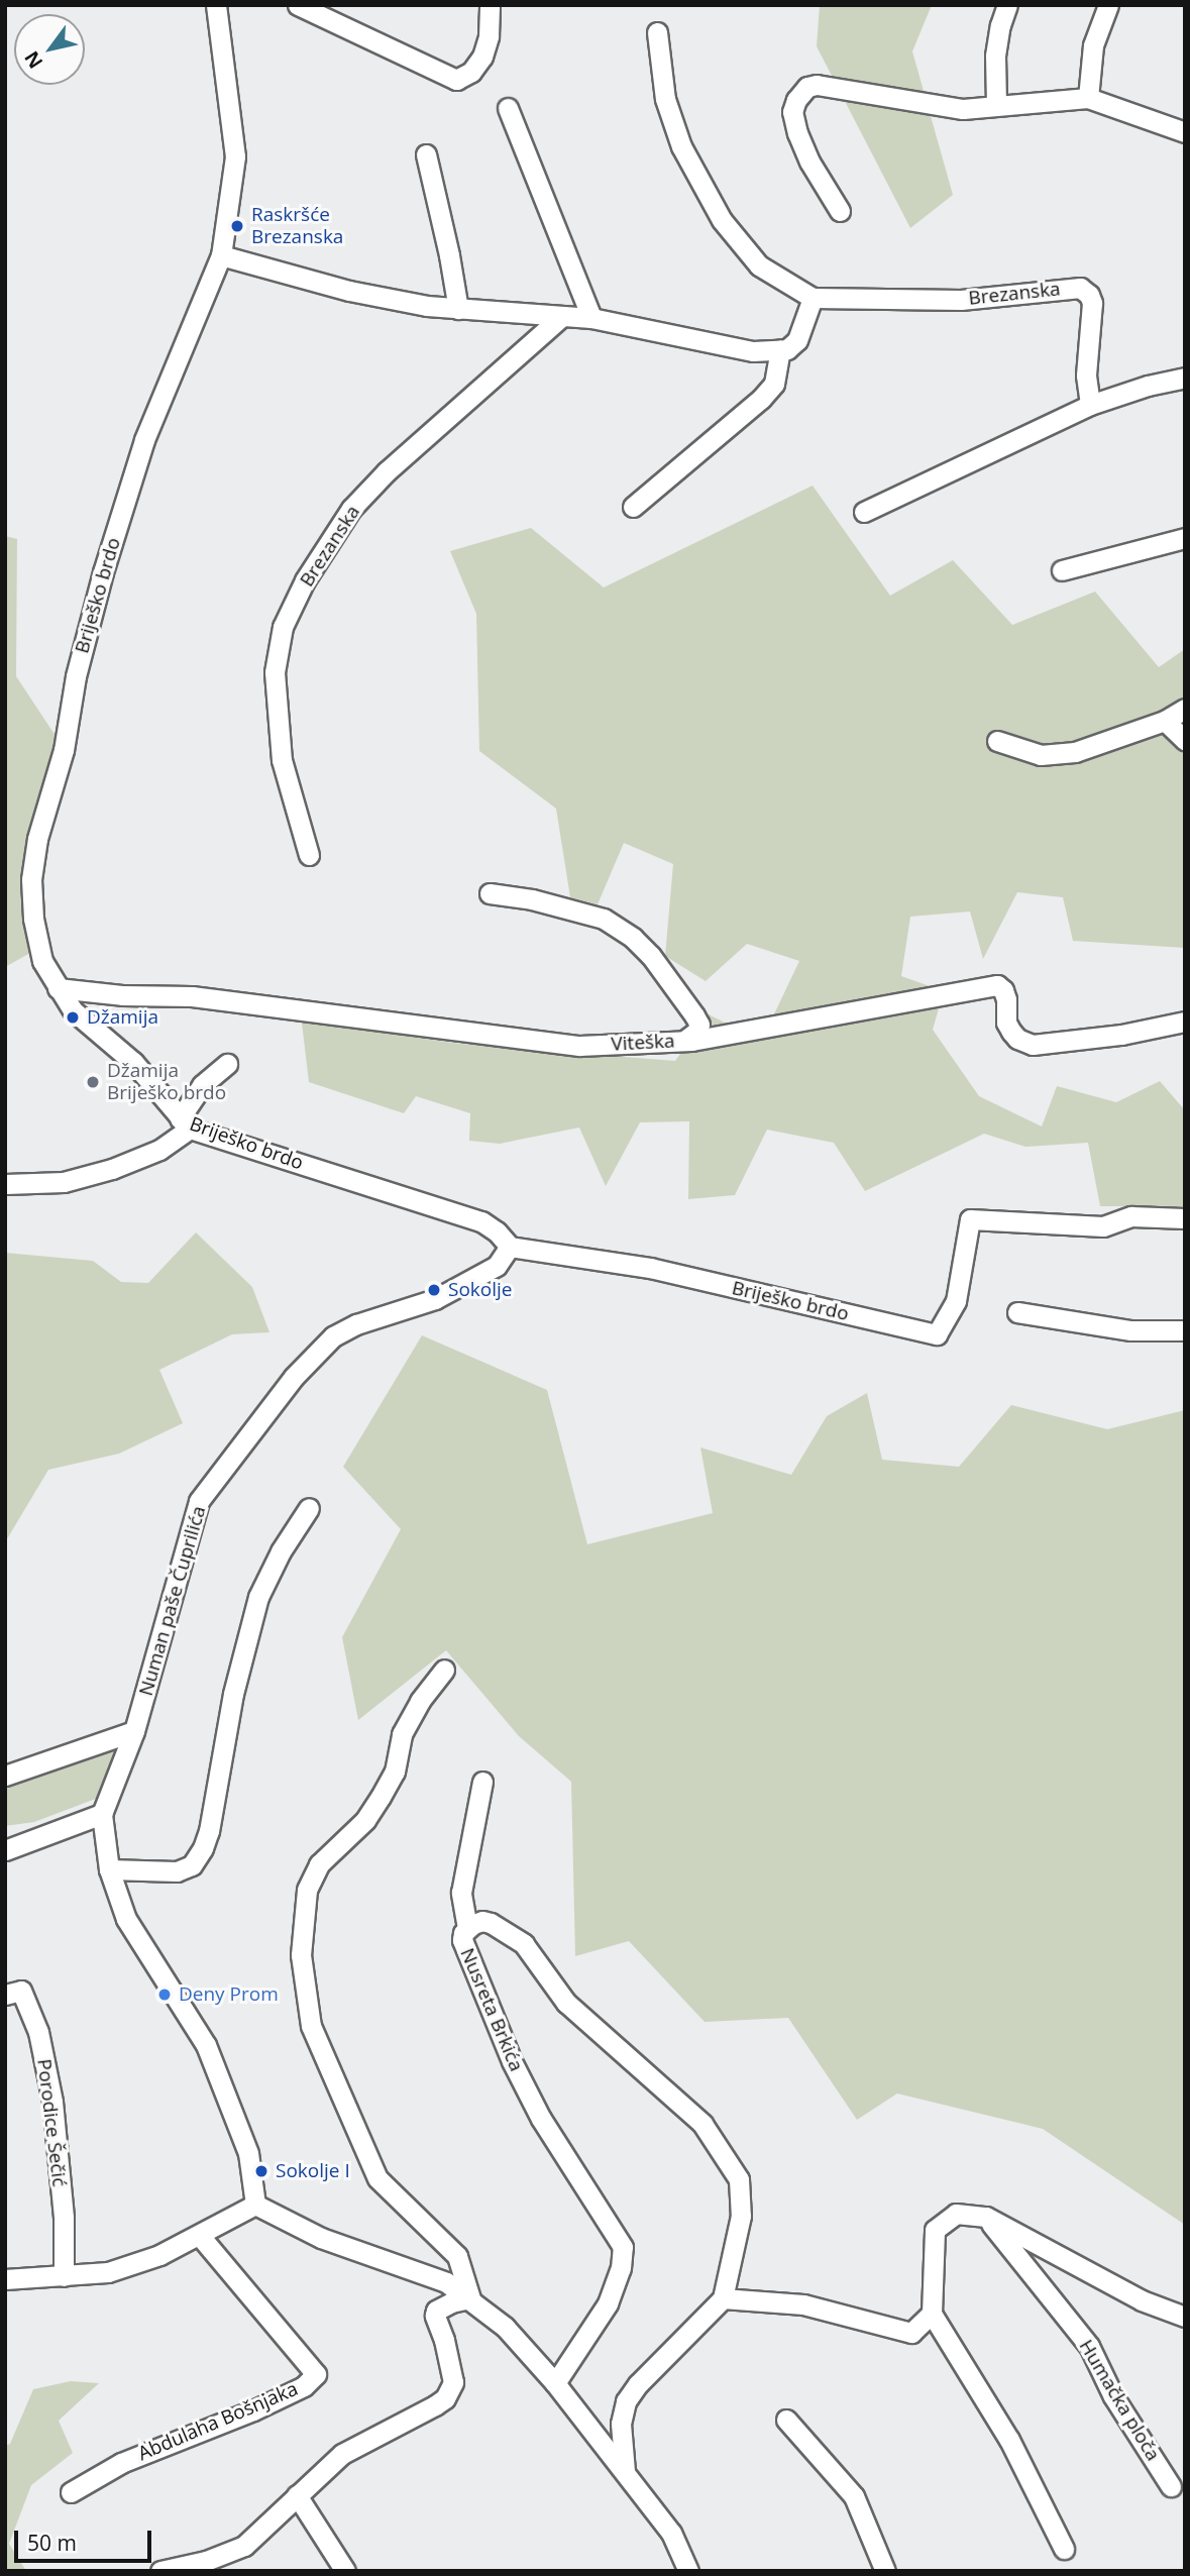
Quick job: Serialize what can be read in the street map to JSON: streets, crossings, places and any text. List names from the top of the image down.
{
  "streets": {
    "street": [
      "Brezanska",
      "Briješko brdo",
      "Viteška",
      "Numan paše Čuprilića",
      "Nusreta Brkića",
      "Porodice Šečić",
      "Humačka ploča",
      "Abdulaha Bošnjaka"
    ]
  },
  "crossings": [
    ["Briješko brdo", "Viteška"],
    ["Briješko brdo", "Numan paše Čuprilića"]
  ],
  "places": [
    "Raskršće Brezanska",
    "Džamija",
    "Džamija Briješko brdo",
    "Sokolje",
    "Deny Prom",
    "Sokolje I"
  ],
  "scale_bar": "50 m",
  "north": "bottom left"
}
